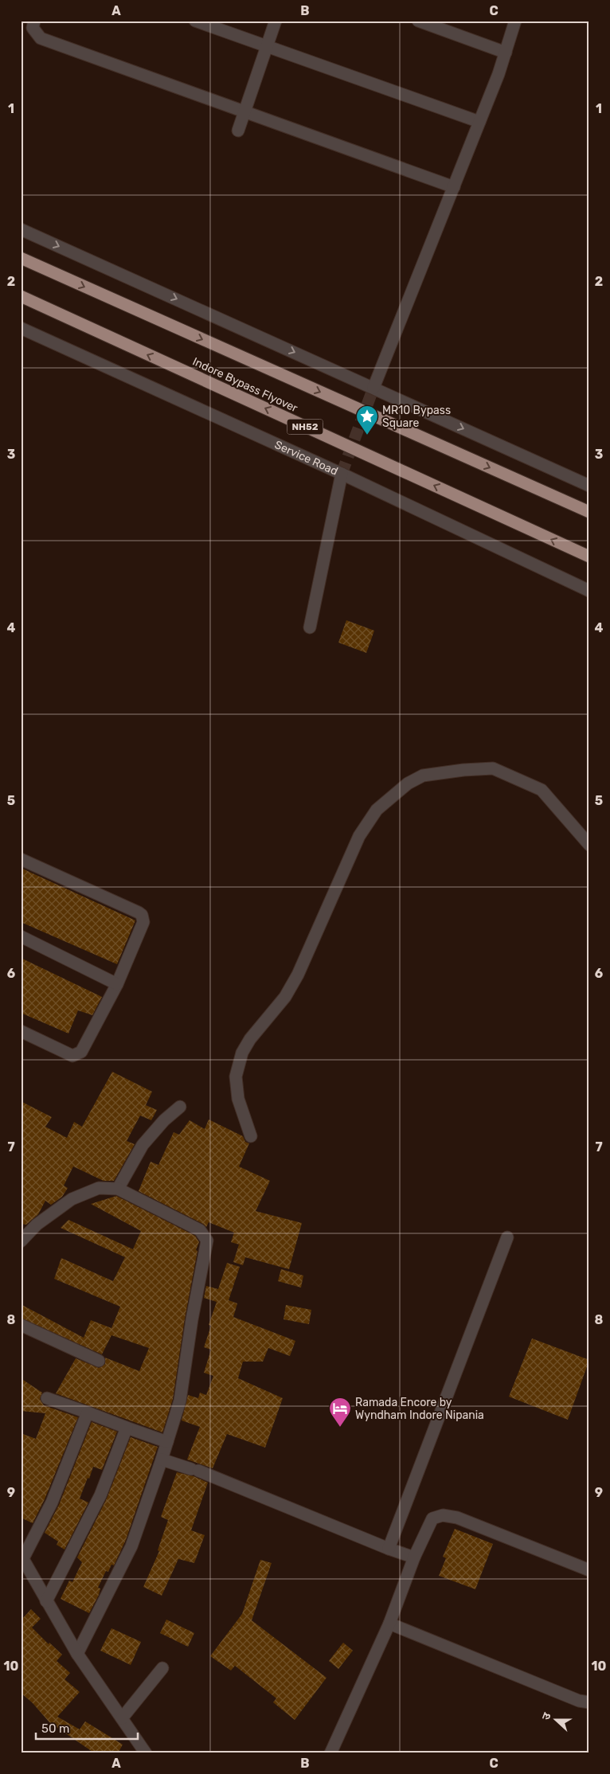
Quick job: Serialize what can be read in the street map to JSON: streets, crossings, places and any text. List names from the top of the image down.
{
  "streets": {
    "highway": ["Indore Bypass Flyover", "NH52"],
    "street": ["Service Road"]
  },
  "places": {
    "place": ["MR10 Bypass Square"],
    "hotel": ["Ramada Encore by Wyndham Indore Nipania"]
  },
  "scale_bar": "50 m",
  "north": "left",
  "grid": {
    "columns": ["A", "B", "C"],
    "rows": [
      "1",
      "2",
      "3",
      "4",
      "5",
      "6",
      "7",
      "8",
      "9",
      "10"
    ]
  }
}
